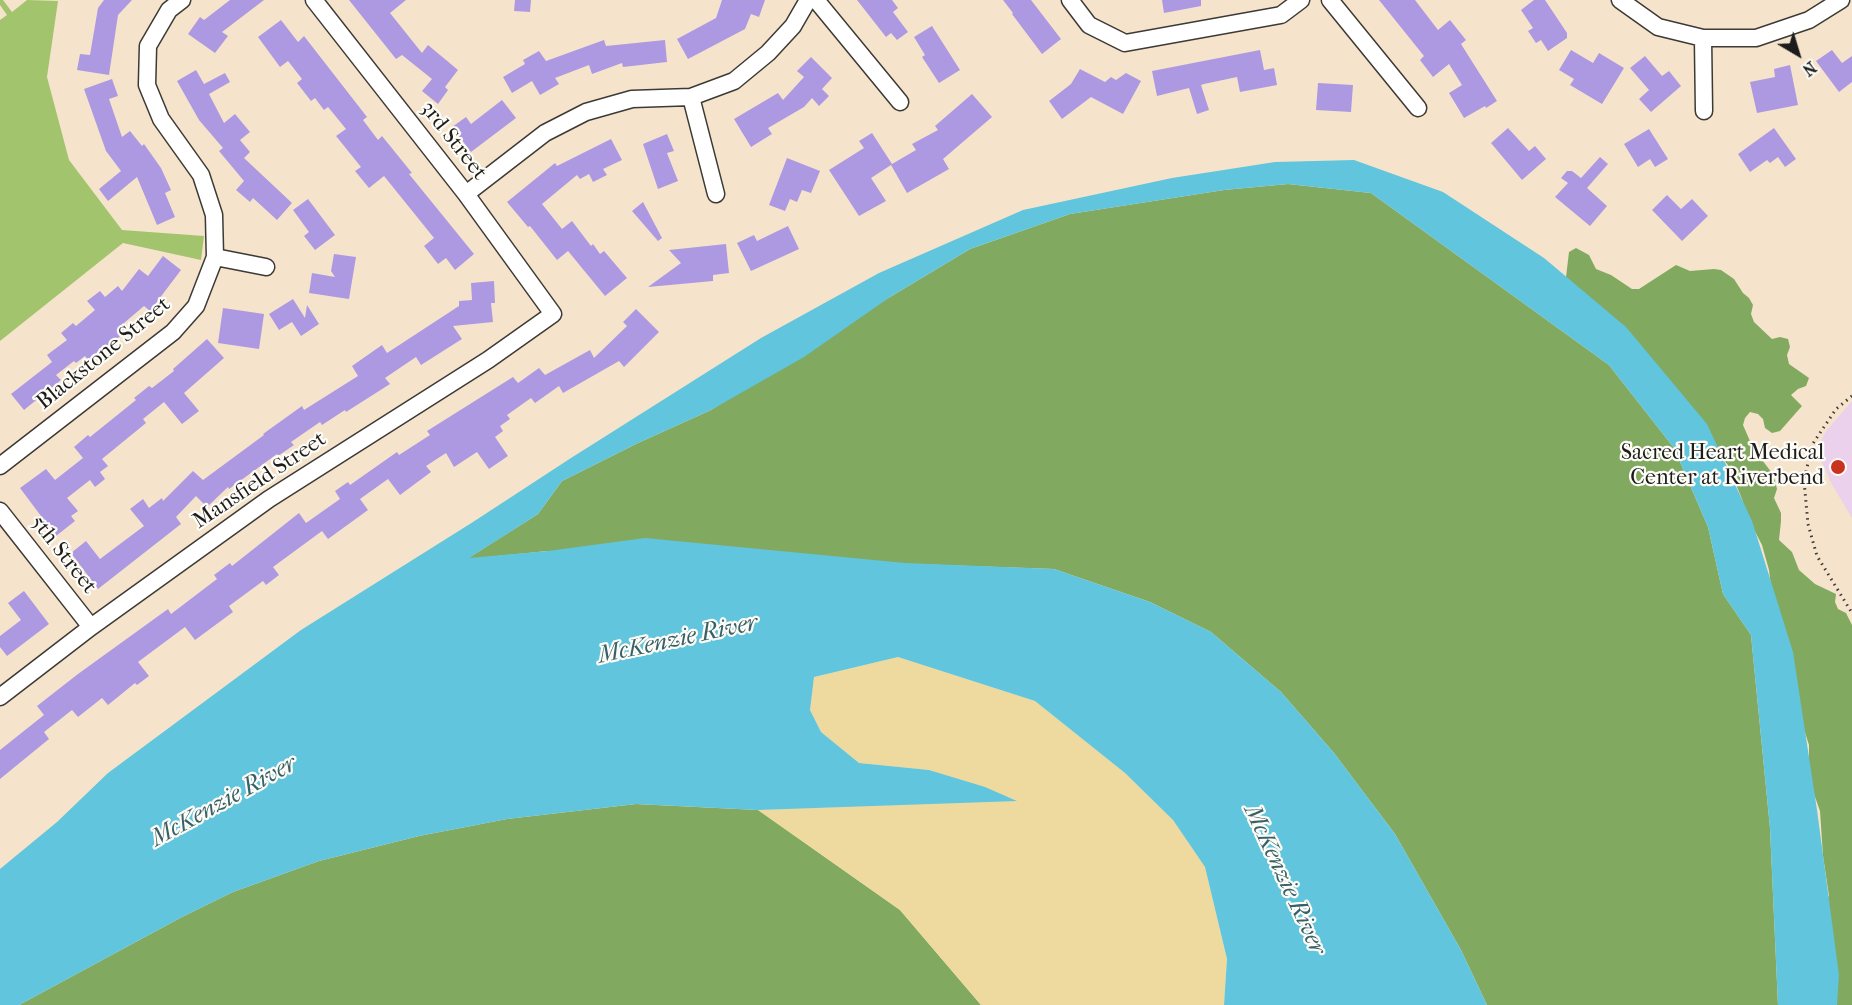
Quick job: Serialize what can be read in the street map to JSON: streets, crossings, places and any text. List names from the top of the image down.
{
  "streets": {
    "street": [
      "3rd Street",
      "Blackstone Street",
      "Mansfield Street",
      "5th Street"
    ]
  },
  "crossings": [
    ["3rd Street", "Mansfield Street"],
    ["Mansfield Street", "5th Street"]
  ],
  "water": ["McKenzie River"],
  "places": ["Sacred Heart Medical Center at Riverbend"],
  "north": "bottom right"
}
